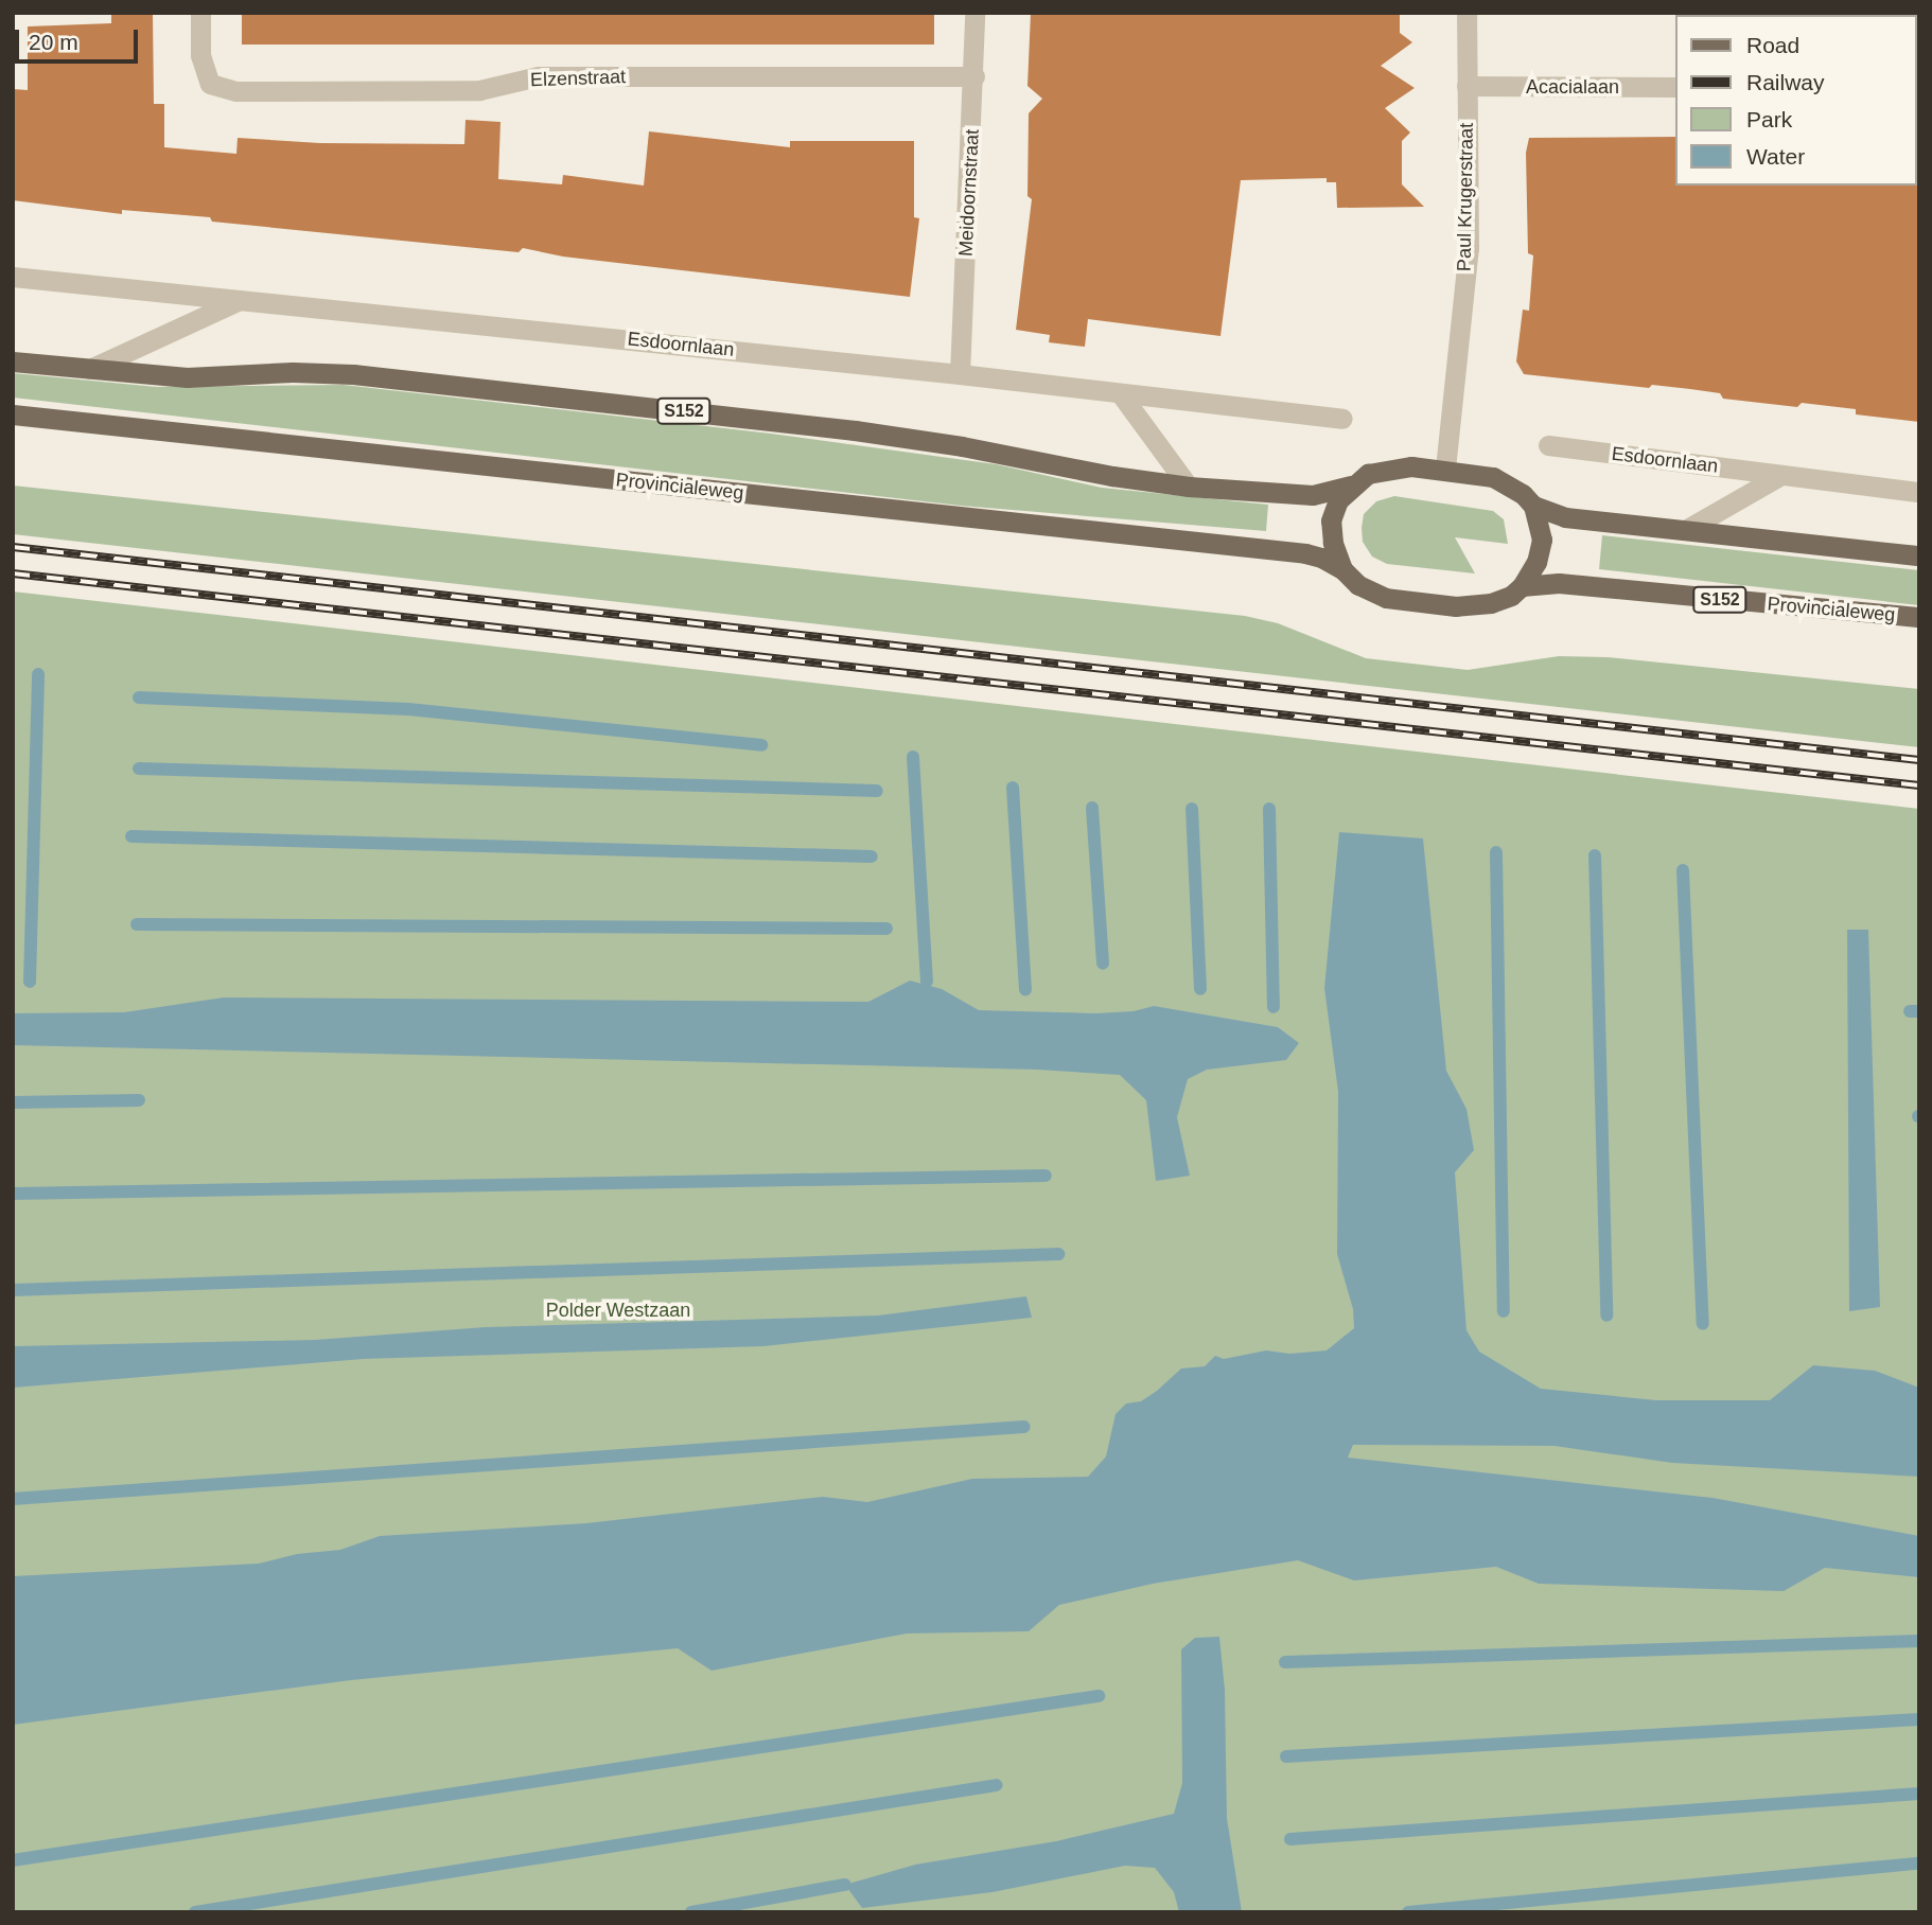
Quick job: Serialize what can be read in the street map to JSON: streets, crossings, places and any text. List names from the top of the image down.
{
  "streets": {
    "main road": ["S152", "Provincialeweg"],
    "street": [
      "Elzenstraat",
      "Acacialaan",
      "Meidoornstraat",
      "Paul Krugerstraat",
      "Esdoornlaan"
    ]
  },
  "crossings": [
    ["Elzenstraat", "Meidoornstraat"],
    ["Acacialaan", "Paul Krugerstraat"],
    ["Meidoornstraat", "Esdoornlaan"],
    ["Paul Krugerstraat", "S152"],
    ["Paul Krugerstraat", "Provincialeweg"],
    ["S152", "Provincialeweg"]
  ],
  "parks": ["Polder Westzaan"],
  "legend": [
    "Road",
    "Railway",
    "Park",
    "Water"
  ],
  "scale_bar": "20 m"
}
